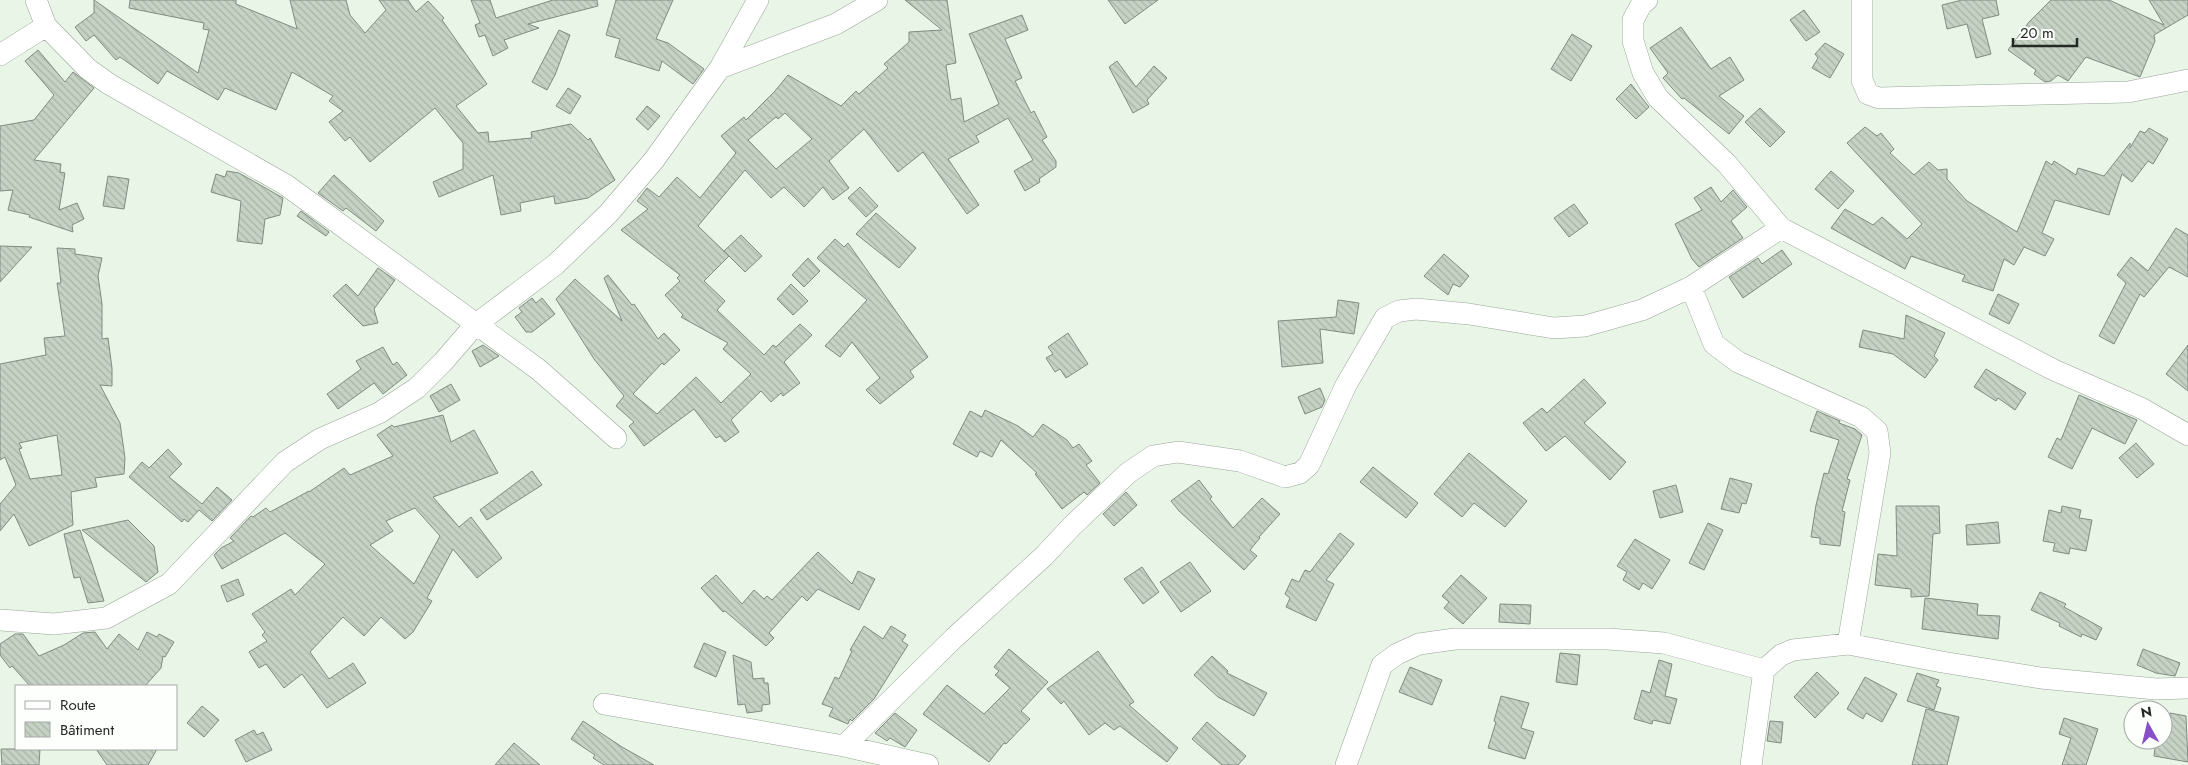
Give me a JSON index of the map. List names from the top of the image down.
{
  "legend": ["Route", "Bâtiment"],
  "scale_bar": "20 m",
  "north": "top"
}
